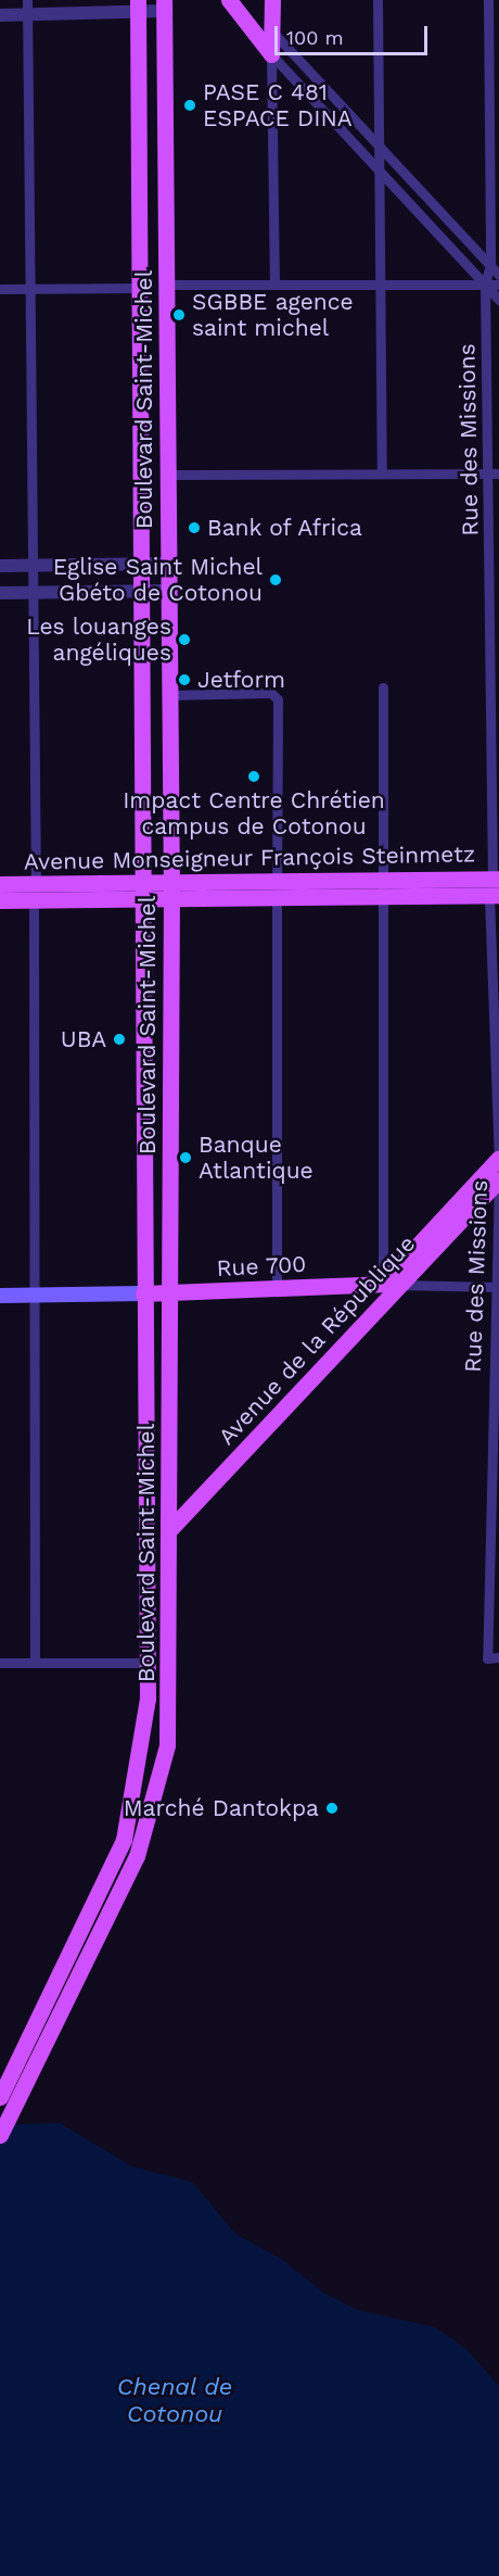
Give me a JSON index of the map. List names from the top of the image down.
{
  "streets": {
    "main road": [
      "Boulevard Saint-Michel",
      "Avenue Monseigneur François Steinmetz",
      "Rue 700",
      "Avenue de la République"
    ],
    "street": ["Rue des Missions"]
  },
  "crossings": [
    ["Boulevard Saint-Michel", "Avenue Monseigneur François Steinmetz"],
    ["Boulevard Saint-Michel", "Rue 700"],
    ["Boulevard Saint-Michel", "Avenue de la République"],
    ["Rue des Missions", "Avenue Monseigneur François Steinmetz"],
    ["Rue des Missions", "Avenue de la République"],
    ["Rue 700", "Avenue de la République"]
  ],
  "water": ["Chenal de Cotonou"],
  "places": [
    "PASE C 481 ESPACE DINA",
    "SGBBE agence saint michel",
    "Bank of Africa",
    "Eglise Saint Michel Gbéto de Cotonou",
    "Les louanges angéliques",
    "Jetform",
    "Impact Centre Chrétien campus de Cotonou",
    "UBA",
    "Banque Atlantique",
    "Marché Dantokpa"
  ],
  "scale_bar": "100 m"
}
